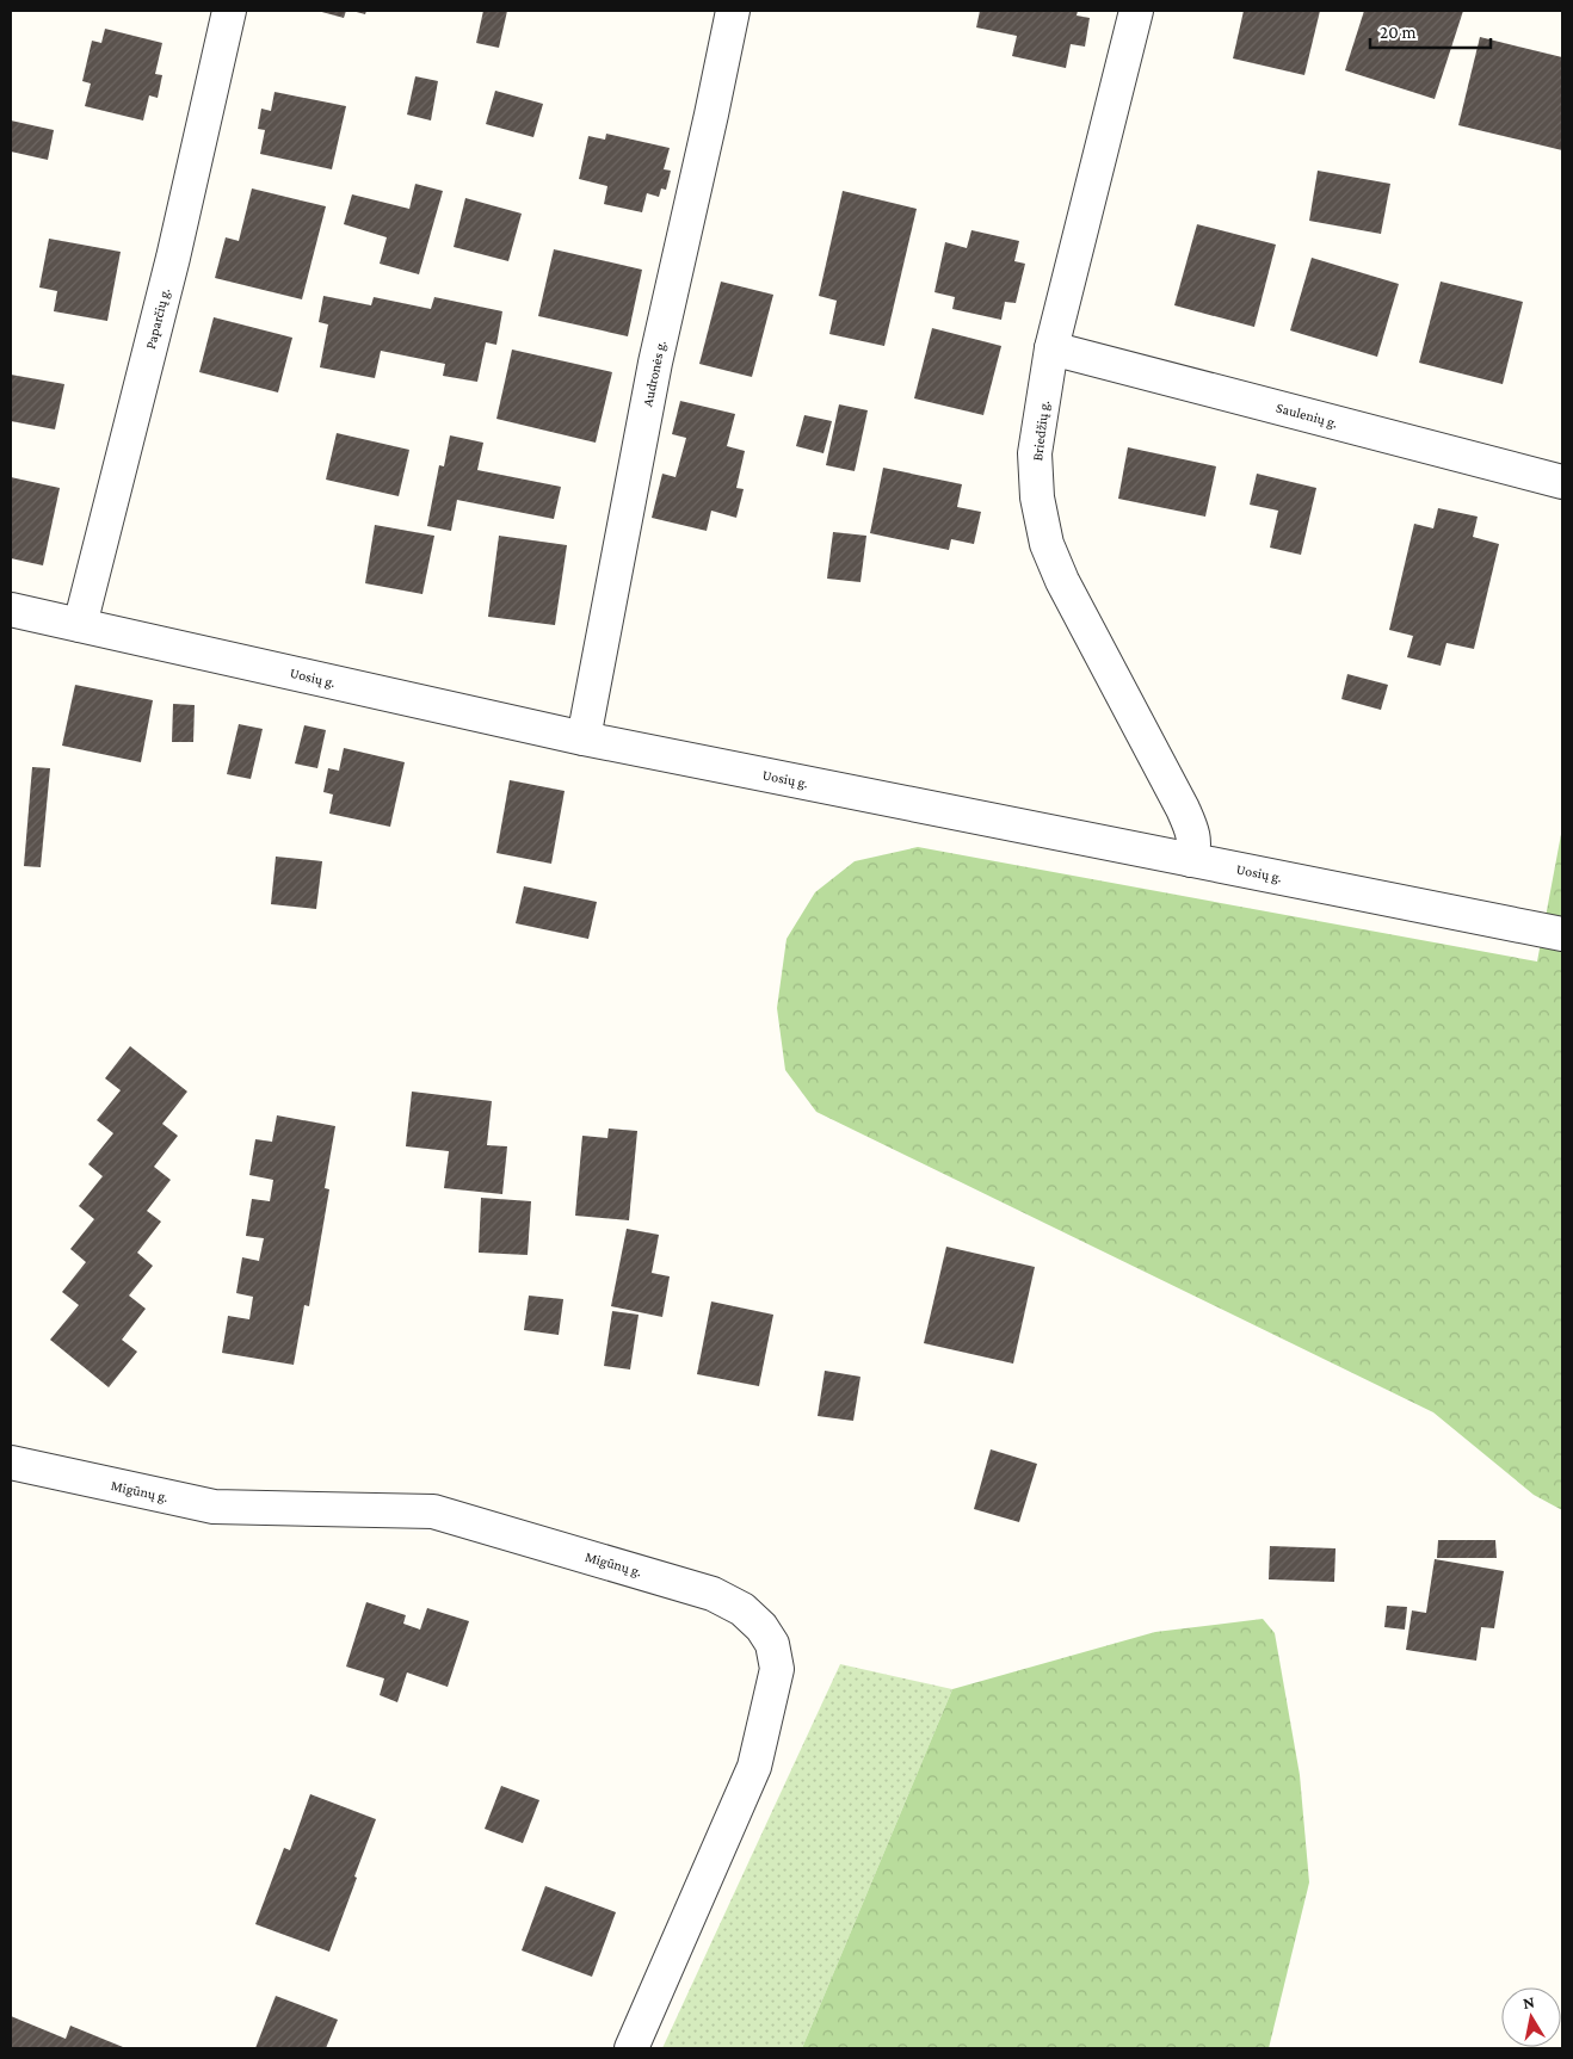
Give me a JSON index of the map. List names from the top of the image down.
{
  "streets": {
    "street": [
      "Paparčių g.",
      "Audronės g.",
      "Saulenių g.",
      "Briedžių g.",
      "Uosių g.",
      "Migūnų g."
    ]
  },
  "crossings": [
    ["Paparčių g.", "Uosių g."],
    ["Audronės g.", "Uosių g."],
    ["Saulenių g.", "Briedžių g."],
    ["Briedžių g.", "Uosių g."]
  ],
  "scale_bar": "20 m",
  "north": "top"
}
